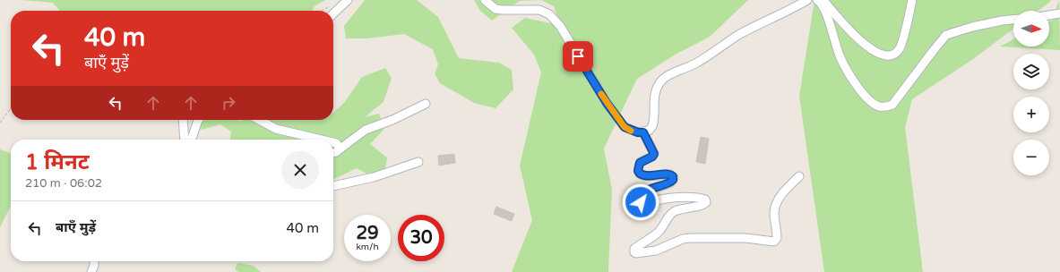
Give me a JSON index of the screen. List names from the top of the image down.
{
  "north": "right",
  "page": {
    "map_buttons": ["+", "−"],
    "turn": ["40 m", "बाएँ मुड़ें"],
    "heading": ["1 मिनट", "210 m · 06:02"],
    "list": [
      {
        "name": "बाएँ मुड़ें",
        "value": "40 m"
      }
    ],
    "speed": "29 km/h",
    "limit": "30"
  }
}
